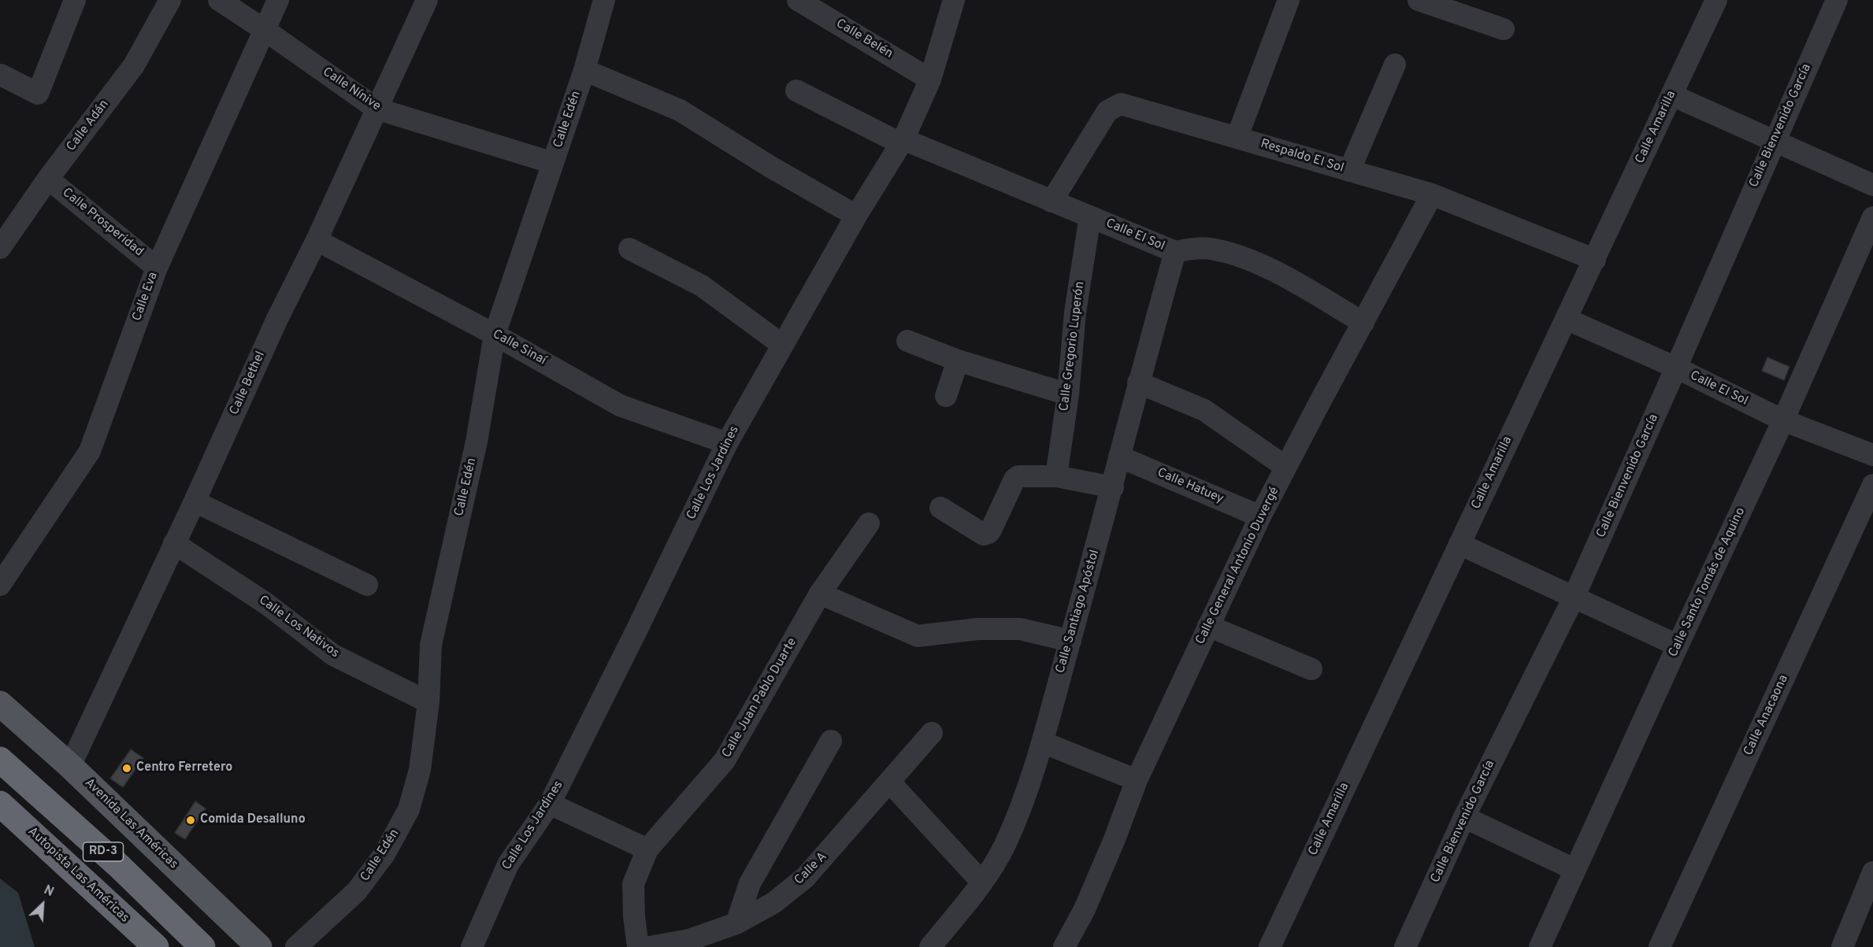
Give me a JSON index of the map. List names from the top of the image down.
{
  "streets": {
    "highway": ["RD-3", "Autopista Las Américas"],
    "main road": ["Avenida Las Américas"],
    "street": [
      "Calle Belén",
      "Calle Nínive",
      "Calle Edén",
      "Calle Adán",
      "Calle Bienvenido García",
      "Calle Amarilla",
      "Respaldo El Sol",
      "Calle Prosperidad",
      "Calle El Sol",
      "Calle Eva",
      "Calle Gregorio Luperón",
      "Calle Sinaí",
      "Calle Bethel",
      "Calle Los Jardines",
      "Calle Hatuey",
      "Calle General Antonio Duvergé",
      "Calle Santo Tomás de Aquino",
      "Calle Santiago Apóstol",
      "Calle Los Nativos",
      "Calle Juan Pablo Duarte",
      "Calle Anacaona",
      "Calle A"
    ]
  },
  "crossings": [
    ["Calle Belén", "Calle Los Jardines"],
    ["Calle Nínive", "Calle Edén"],
    ["Calle Nínive", "Calle Eva"],
    ["Calle Nínive", "Calle Bethel"],
    ["Calle Edén", "Calle Sinaí"],
    ["Calle Edén", "Calle Los Nativos"],
    ["Calle Adán", "Calle Prosperidad"],
    ["Calle Bienvenido García", "Calle El Sol"],
    ["Calle Amarilla", "Respaldo El Sol"],
    ["Calle Amarilla", "Calle El Sol"],
    ["Respaldo El Sol", "Calle El Sol"],
    ["Respaldo El Sol", "Calle General Antonio Duvergé"],
    ["Calle Prosperidad", "Calle Eva"],
    ["Calle El Sol", "Calle Gregorio Luperón"],
    ["Calle El Sol", "Calle Los Jardines"],
    ["Calle El Sol", "Calle General Antonio Duvergé"],
    ["Calle El Sol", "Calle Santo Tomás de Aquino"],
    ["Calle El Sol", "Calle Santiago Apóstol"],
    ["Calle Sinaí", "Calle Bethel"],
    ["Calle Sinaí", "Calle Los Jardines"],
    ["Calle Bethel", "Calle Los Nativos"],
    ["Calle Bethel", "Avenida Las Américas"],
    ["Calle Hatuey", "Calle General Antonio Duvergé"],
    ["Calle Hatuey", "Calle Santiago Apóstol"]
  ],
  "places": ["Centro Ferretero", "Comida Desalluno"],
  "north": "top right"
}
